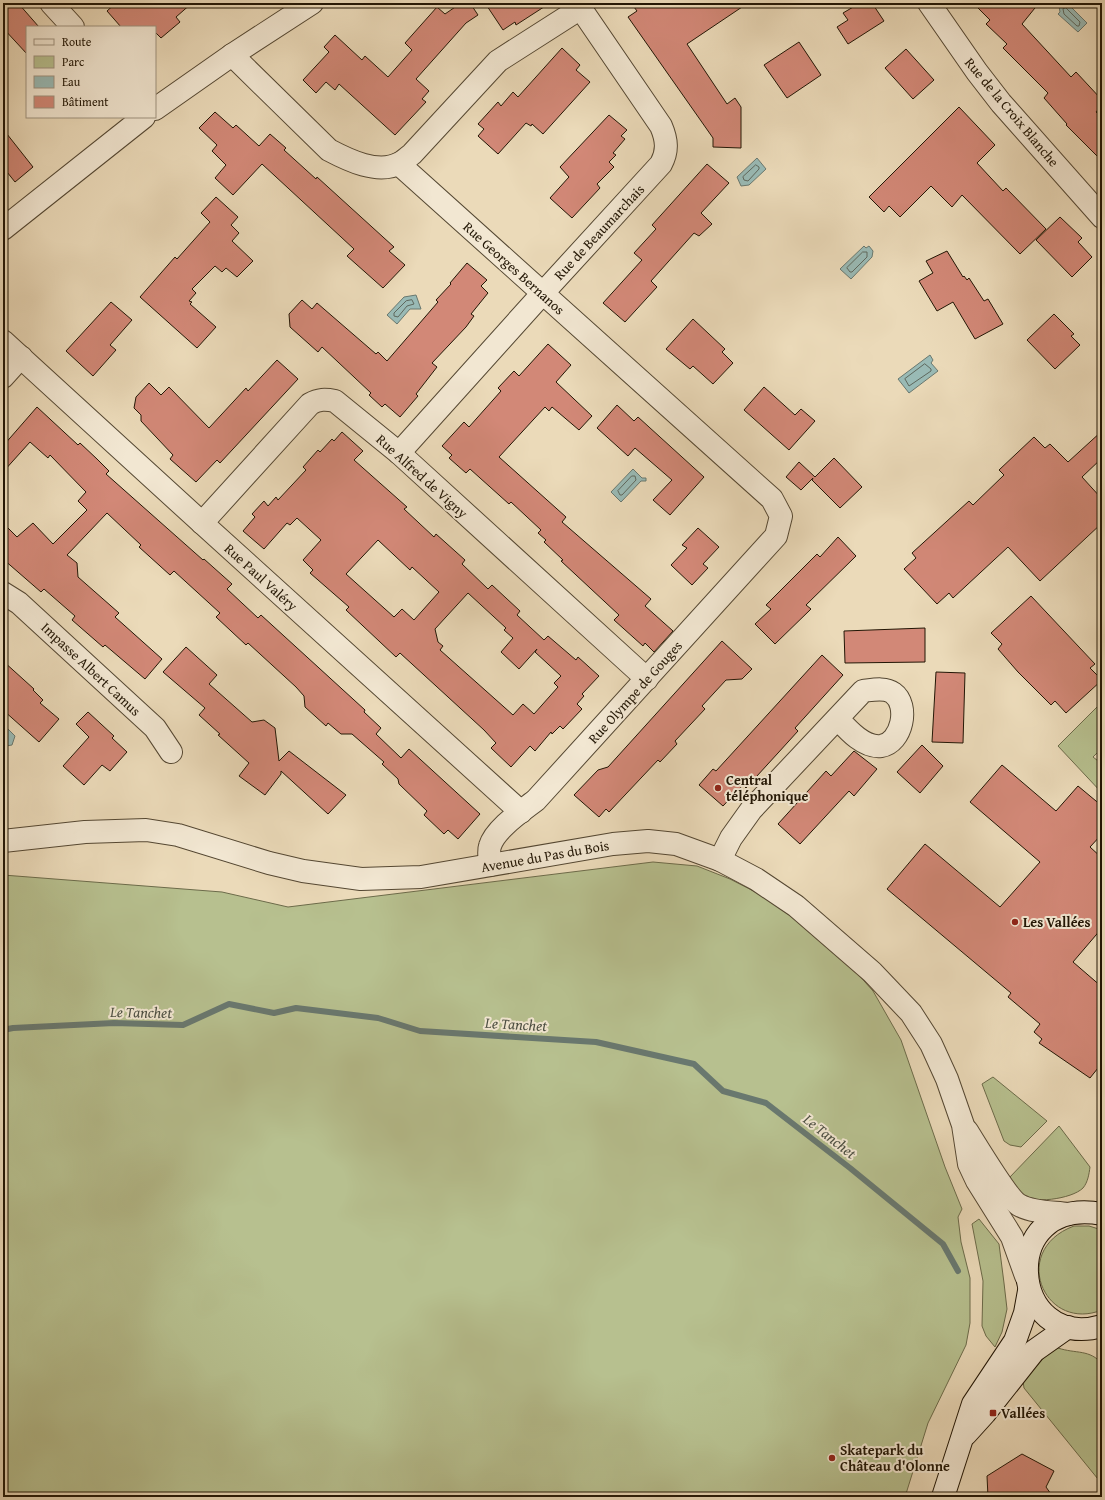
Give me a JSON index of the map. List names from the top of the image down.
{
  "streets": {
    "street": [
      "Rue de la Croix Blanche",
      "Rue de Beaumarchais",
      "Rue Georges Bernanos",
      "Rue Alfred de Vigny",
      "Rue Paul Valéry",
      "Impasse Albert Camus",
      "Rue Olympe de Gouges",
      "Avenue du Pas du Bois"
    ]
  },
  "crossings": [
    ["Rue de Beaumarchais", "Rue Georges Bernanos"],
    ["Rue de Beaumarchais", "Rue Alfred de Vigny"],
    ["Rue Georges Bernanos", "Rue Olympe de Gouges"],
    ["Rue Alfred de Vigny", "Rue Paul Valéry"],
    ["Rue Alfred de Vigny", "Rue Olympe de Gouges"],
    ["Rue Paul Valéry", "Rue Olympe de Gouges"],
    ["Rue Olympe de Gouges", "Avenue du Pas du Bois"]
  ],
  "water": ["Le Tanchet"],
  "places": {
    "other": ["Central téléphonique", "Les Vallées", "Skatepark du Château d'Olonne"],
    "transit": ["Vallées"]
  },
  "legend": [
    "Route",
    "Parc",
    "Eau",
    "Bâtiment"
  ]
}
